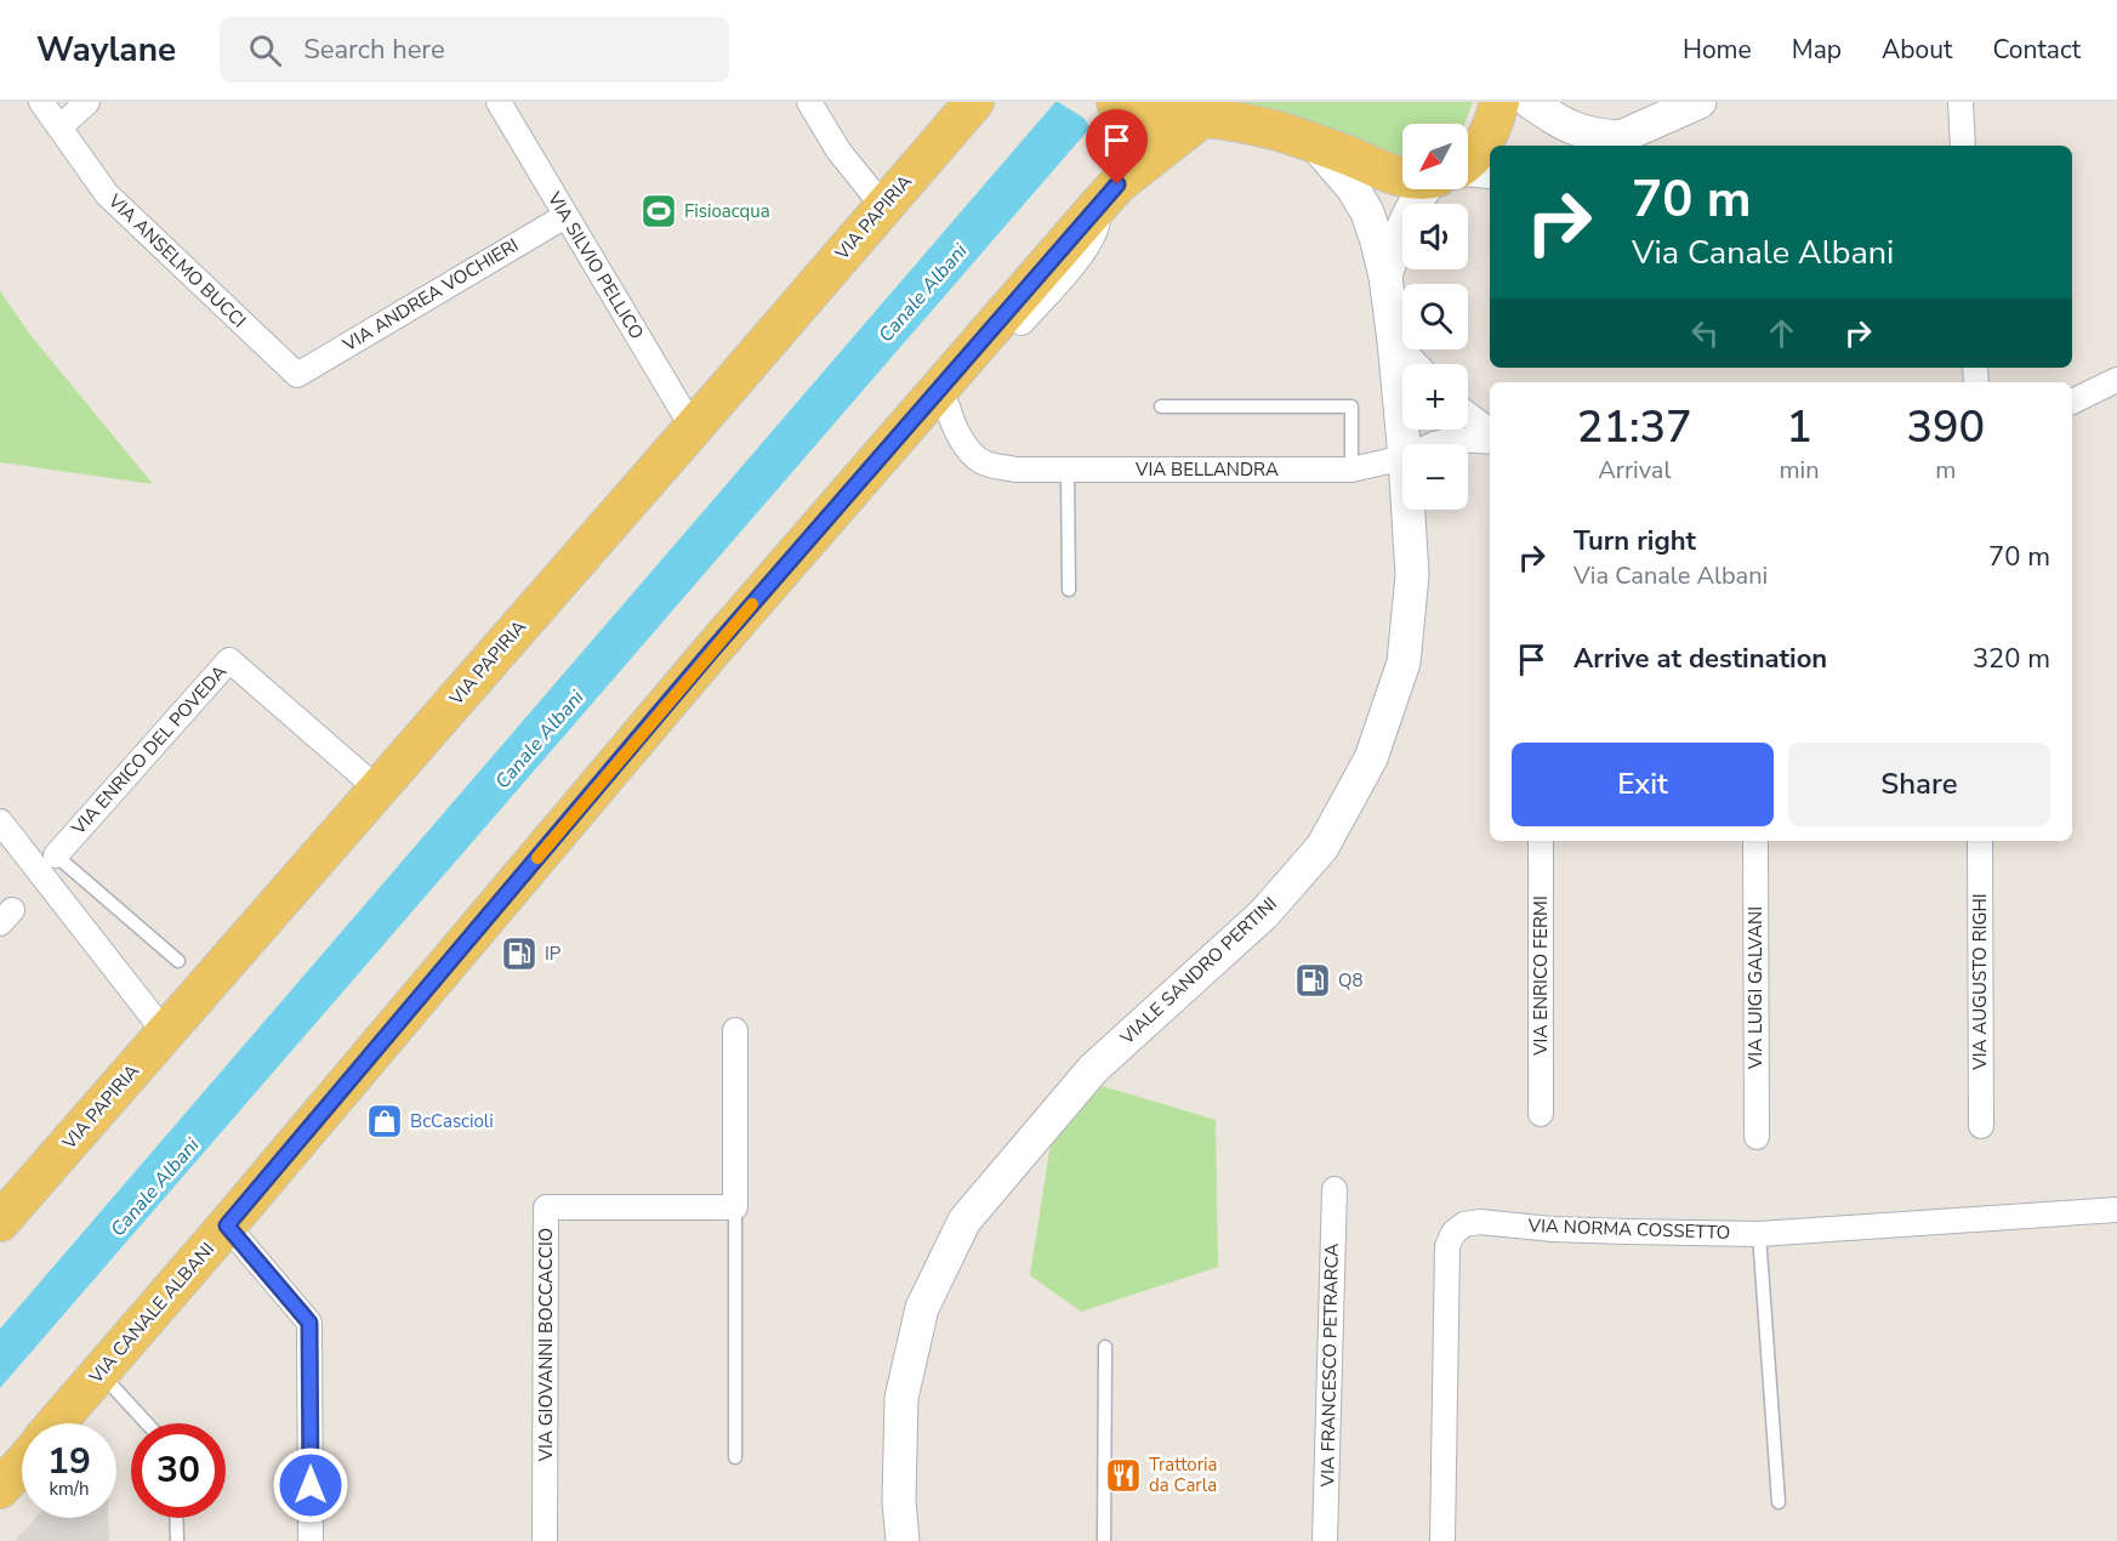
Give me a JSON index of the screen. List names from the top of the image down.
{
  "streets": {
    "main road": ["VIA PAPIRIA", "VIALE SANDRO PERTINI", "VIA CANALE ALBANI"],
    "street": [
      "VIA ANSELMO BUCCI",
      "VIA SILVIO PELLICO",
      "VIA ANDREA VOCHIERI",
      "VIA BELLANDRA",
      "VIA ENRICO DEL POVEDA",
      "VIA ENRICO FERMI",
      "VIA AUGUSTO RIGHI",
      "VIA LUIGI GALVANI",
      "VIA NORMA COSSETTO",
      "VIA GIOVANNI BOCCACCIO",
      "VIA FRANCESCO PETRARCA"
    ]
  },
  "crossings": [
    ["VIA PAPIRIA", "VIA SILVIO PELLICO"],
    ["VIA PAPIRIA", "VIA ENRICO DEL POVEDA"],
    ["VIA ANSELMO BUCCI", "VIA ANDREA VOCHIERI"],
    ["VIA SILVIO PELLICO", "VIA ANDREA VOCHIERI"],
    ["VIA BELLANDRA", "VIA CANALE ALBANI"]
  ],
  "water": ["Canale Albani"],
  "places": {
    "sports": ["Fisioacqua"],
    "fuel station": ["IP", "Q8"],
    "shop": ["BcCascioli"],
    "restaurant": ["Trattoria da Carla"]
  },
  "north": "bottom left",
  "page": {
    "header": "Waylane",
    "search": "Search here",
    "nav": [
      "Home",
      "Map",
      "About",
      "Contact"
    ],
    "map_buttons": ["+", "−"],
    "turn": ["70 m", "Via Canale Albani"],
    "eta": [
      "21:37",
      "Arrival",
      "1",
      "min",
      "390",
      "m"
    ],
    "list": [
      {
        "name": "Turn right",
        "note": "Via Canale Albani",
        "value": "70 m"
      },
      {
        "name": "Arrive at destination",
        "value": "320 m"
      }
    ],
    "buttons": ["Exit", "Share"],
    "speed": "19 km/h",
    "limit": "30"
  }
}
